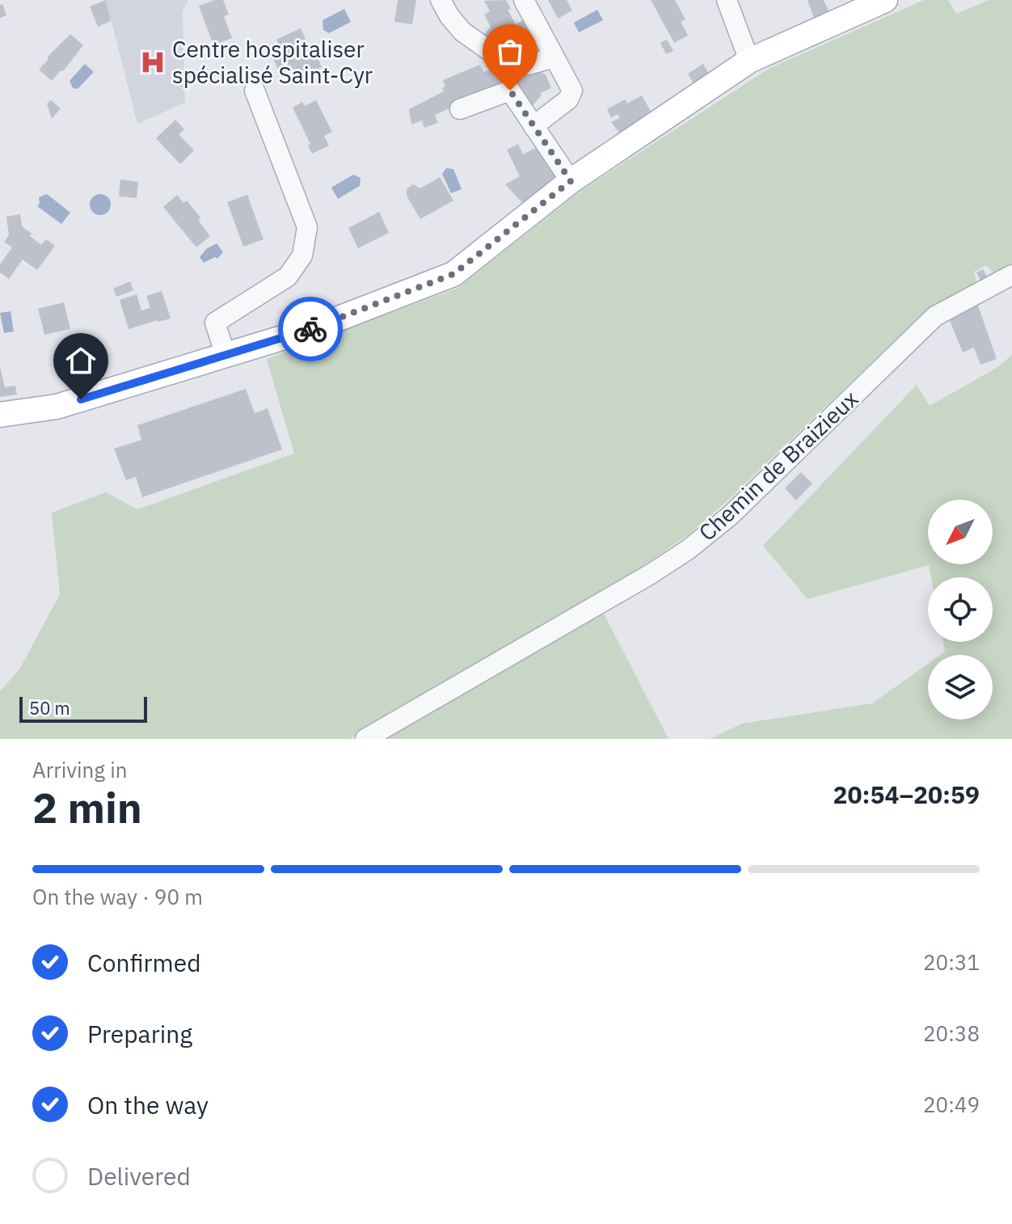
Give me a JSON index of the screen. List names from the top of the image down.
{
  "streets": {
    "street": ["Chemin de Braizieux"]
  },
  "places": {
    "hospital": ["Centre hospitaliser spécialisé Saint-Cyr"]
  },
  "scale_bar": "50 m",
  "north": "bottom left",
  "page": {
    "scale": "50 m",
    "heading": ["2 min", "Arriving in", "20:54–20:59"],
    "bar": "On the way · 90 m",
    "list": [
      ["Confirmed", "20:31"],
      ["Preparing", "20:38"],
      ["On the way", "20:49"],
      "Delivered"
    ]
  }
}
